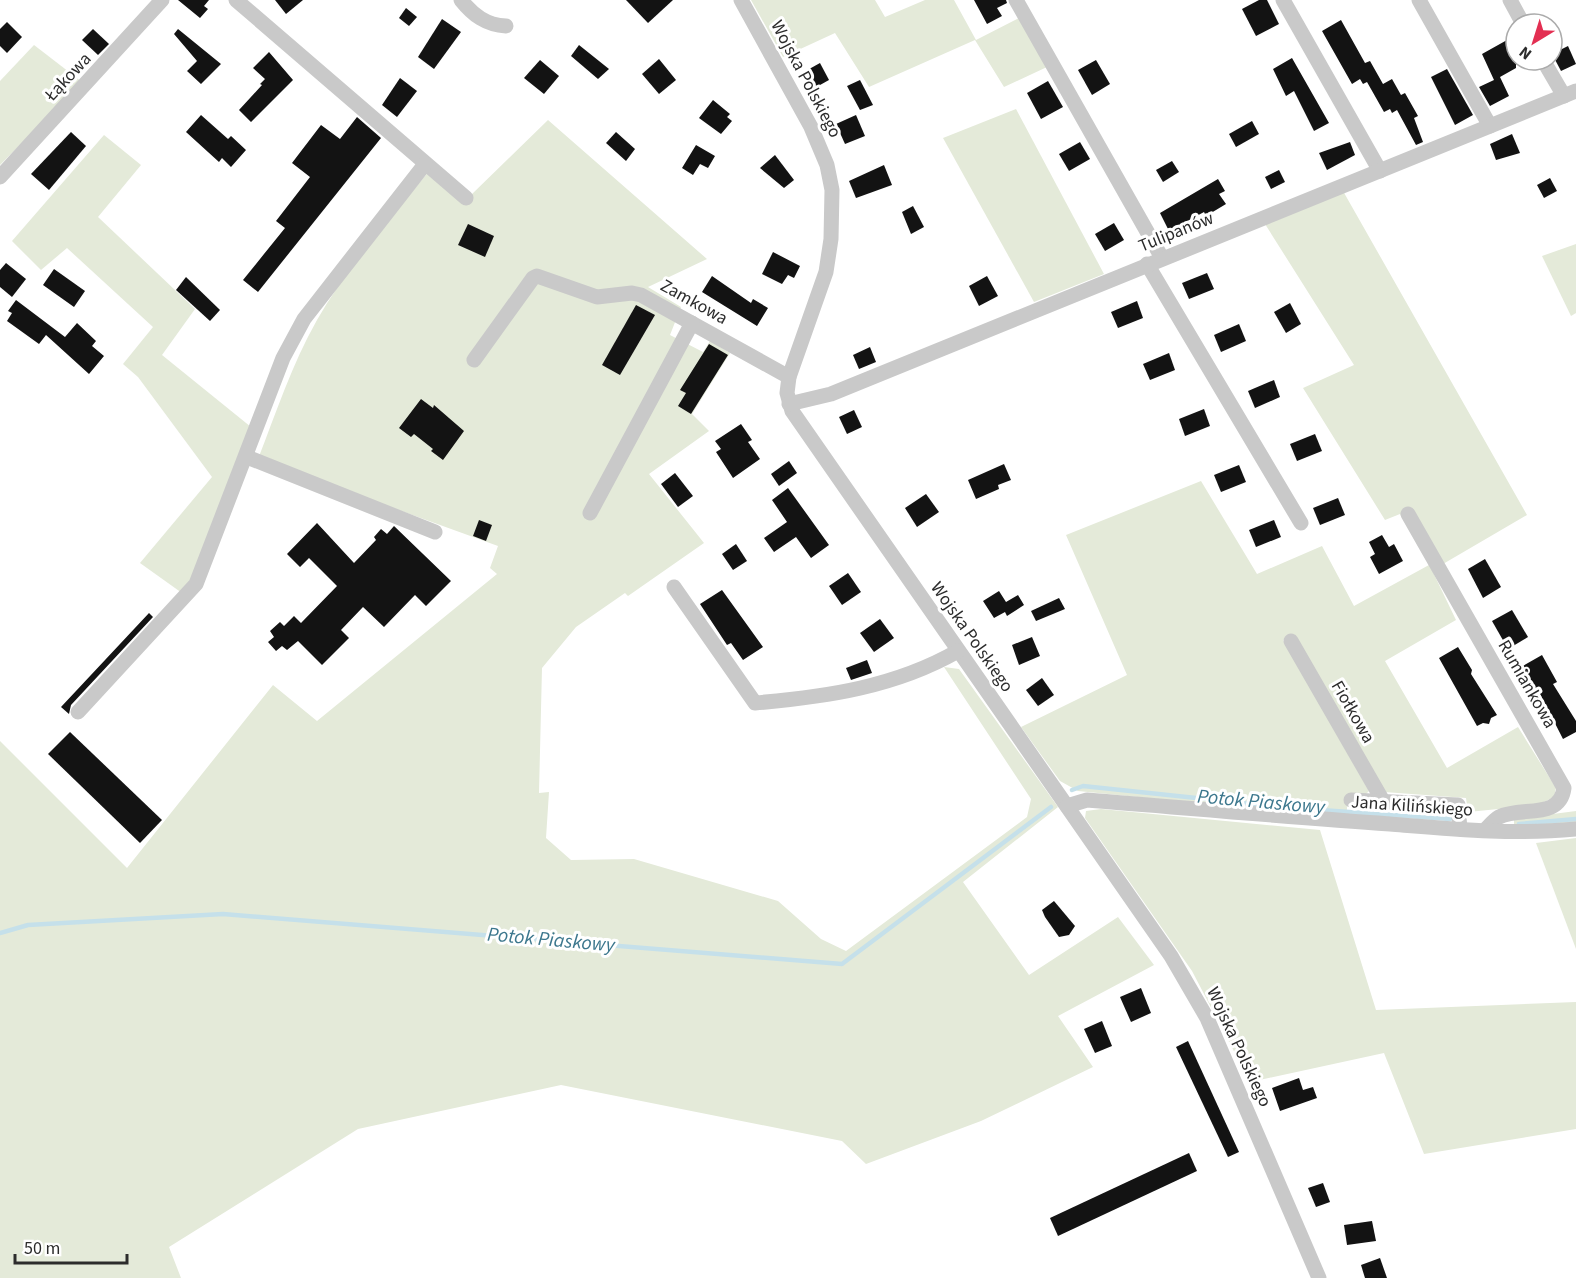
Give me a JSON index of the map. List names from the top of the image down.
{
  "streets": {
    "street": [
      "Łąkowa",
      "Wojska Polskiego",
      "Tulipanów",
      "Zamkowa",
      "Rumiankowa",
      "Fiołkowa",
      "Jana Kilińskiego"
    ]
  },
  "crossings": [
    ["Wojska Polskiego", "Tulipanów"],
    ["Wojska Polskiego", "Zamkowa"],
    ["Wojska Polskiego", "Jana Kilińskiego"],
    ["Rumiankowa", "Jana Kilińskiego"]
  ],
  "water": ["Potok Piaskowy"],
  "scale_bar": "50 m",
  "north": "bottom left"
}
